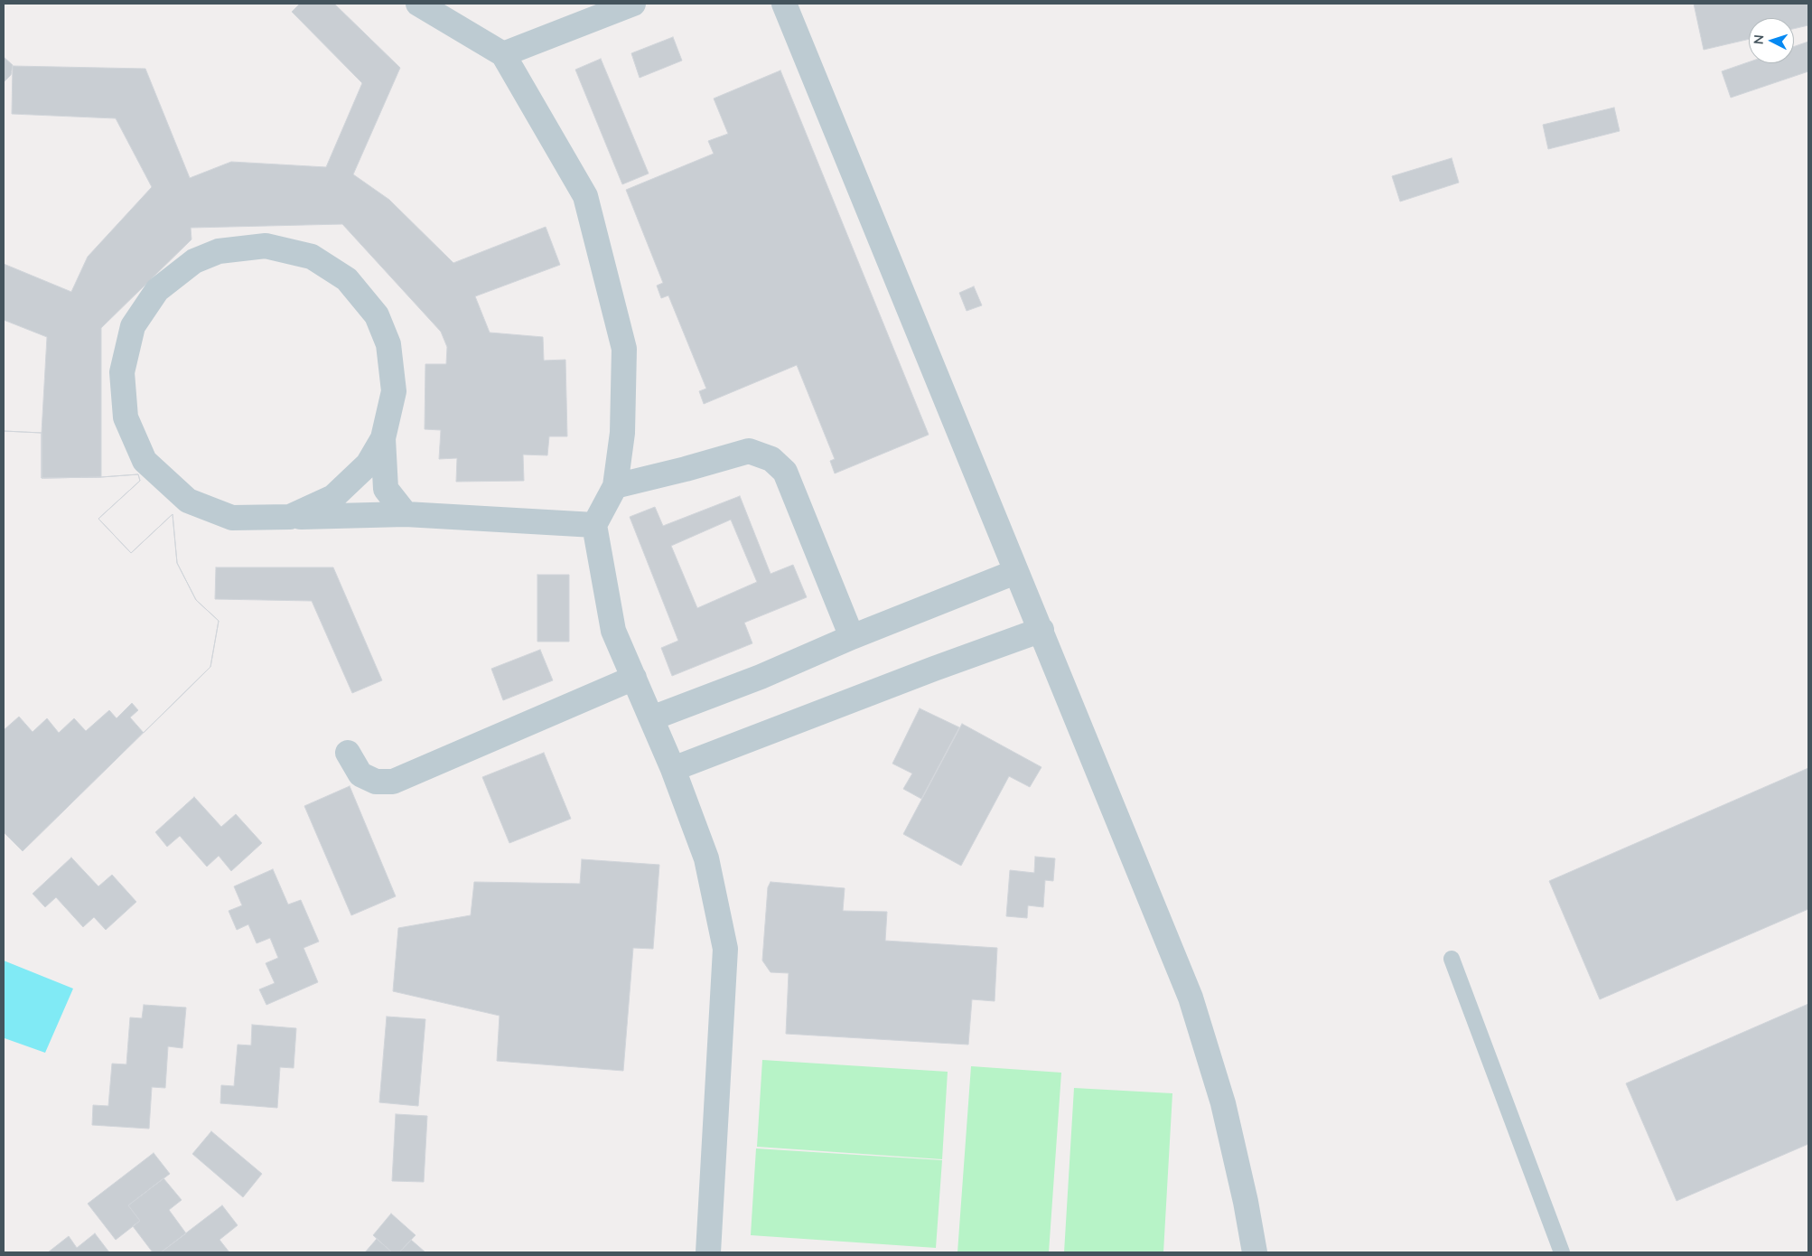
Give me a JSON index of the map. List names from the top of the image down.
{
  "north": "left"
}
